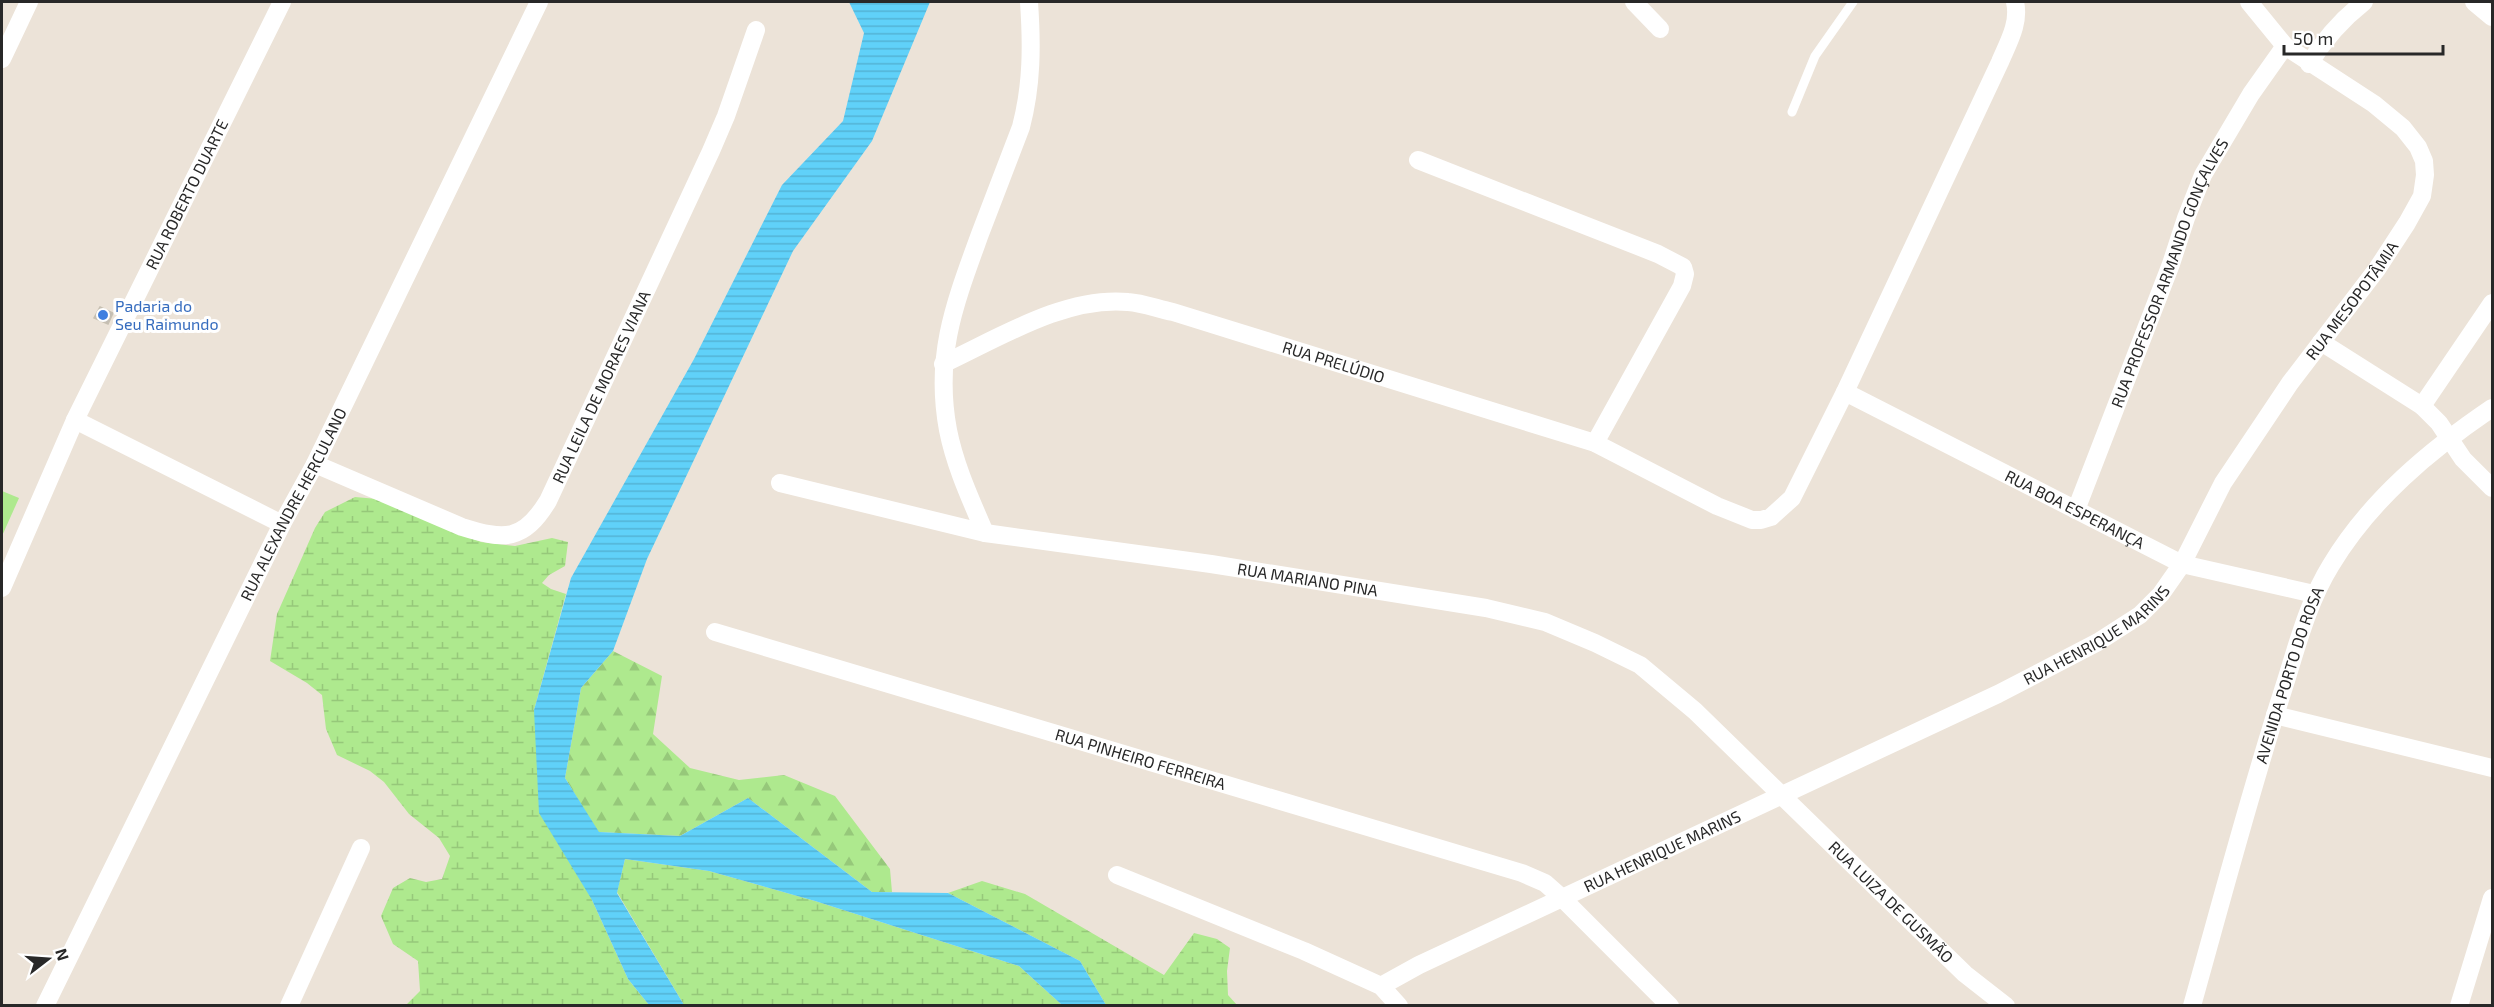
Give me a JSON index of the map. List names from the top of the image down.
{
  "streets": {
    "street": [
      "RUA ROBERTO DUARTE",
      "RUA PROFESSOR ARMANDO GONÇALVES",
      "RUA MESOPOTÂMIA",
      "RUA PRELÚDIO",
      "RUA LEILA DE MORAES VIANA",
      "RUA ALEXANDRE HERCULANO",
      "RUA BOA ESPERANÇA",
      "RUA MARIANO PINA",
      "RUA HENRIQUE MARINS",
      "AVENIDA PORTO DO ROSA",
      "RUA PINHEIRO FERREIRA",
      "RUA LUIZA DE GUSMÃO"
    ]
  },
  "crossings": [
    ["RUA PROFESSOR ARMANDO GONÇALVES", "RUA MESOPOTÂMIA"],
    ["RUA PROFESSOR ARMANDO GONÇALVES", "RUA BOA ESPERANÇA"],
    ["RUA MESOPOTÂMIA", "RUA BOA ESPERANÇA"],
    ["RUA MESOPOTÂMIA", "RUA HENRIQUE MARINS"],
    ["RUA PRELÚDIO", "RUA BOA ESPERANÇA"],
    ["RUA LEILA DE MORAES VIANA", "RUA ALEXANDRE HERCULANO"],
    ["RUA BOA ESPERANÇA", "RUA HENRIQUE MARINS"],
    ["RUA BOA ESPERANÇA", "AVENIDA PORTO DO ROSA"],
    ["RUA MARIANO PINA", "RUA HENRIQUE MARINS"],
    ["RUA MARIANO PINA", "RUA LUIZA DE GUSMÃO"],
    ["RUA HENRIQUE MARINS", "RUA PINHEIRO FERREIRA"],
    ["RUA HENRIQUE MARINS", "RUA LUIZA DE GUSMÃO"]
  ],
  "places": ["Padaria do Seu Raimundo"],
  "scale_bar": "50 m",
  "north": "right"
}
